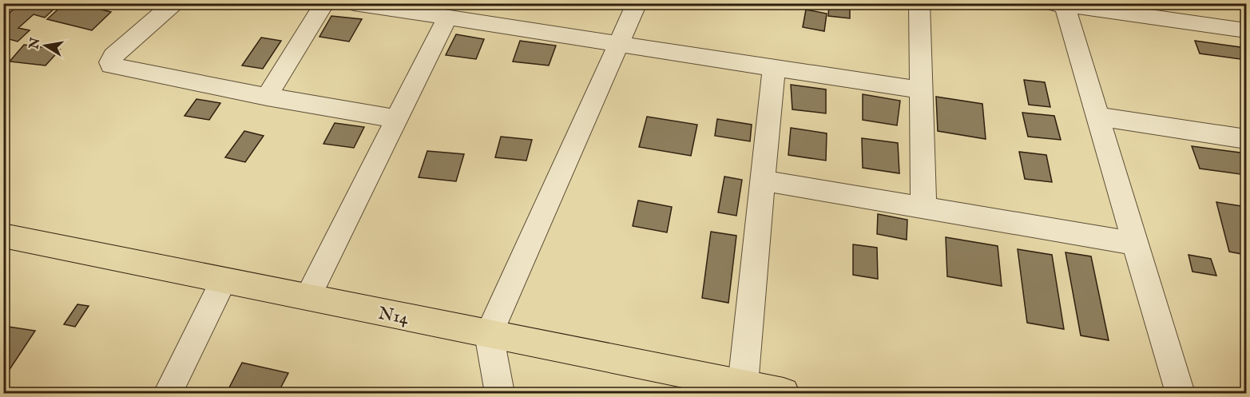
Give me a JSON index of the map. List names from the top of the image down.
{
  "streets": {
    "main road": ["N14"]
  },
  "north": "left"
}
